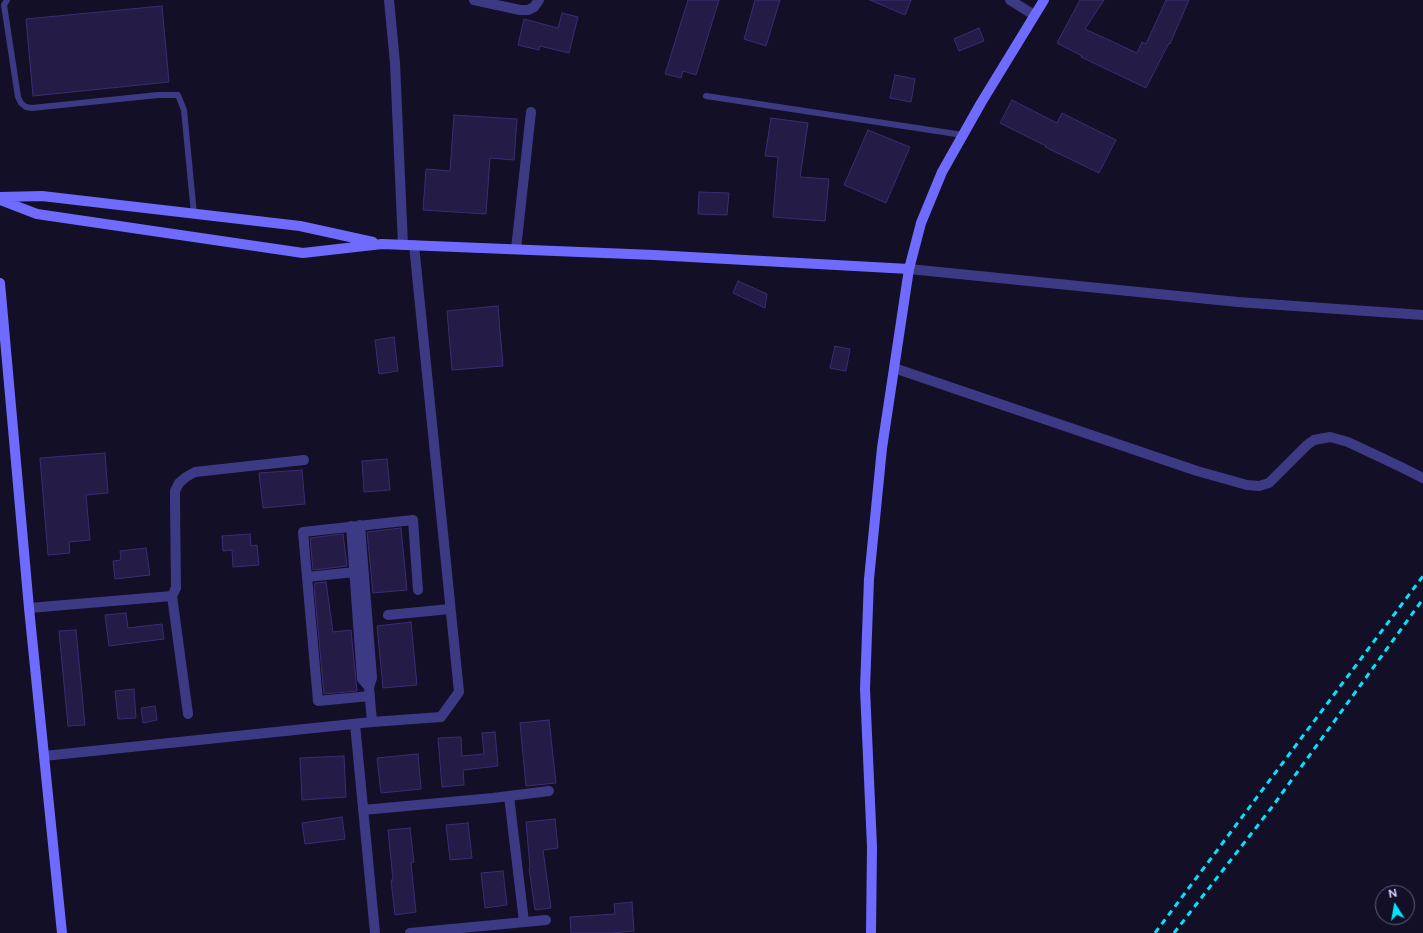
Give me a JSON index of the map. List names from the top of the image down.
{
  "north": "top"
}
